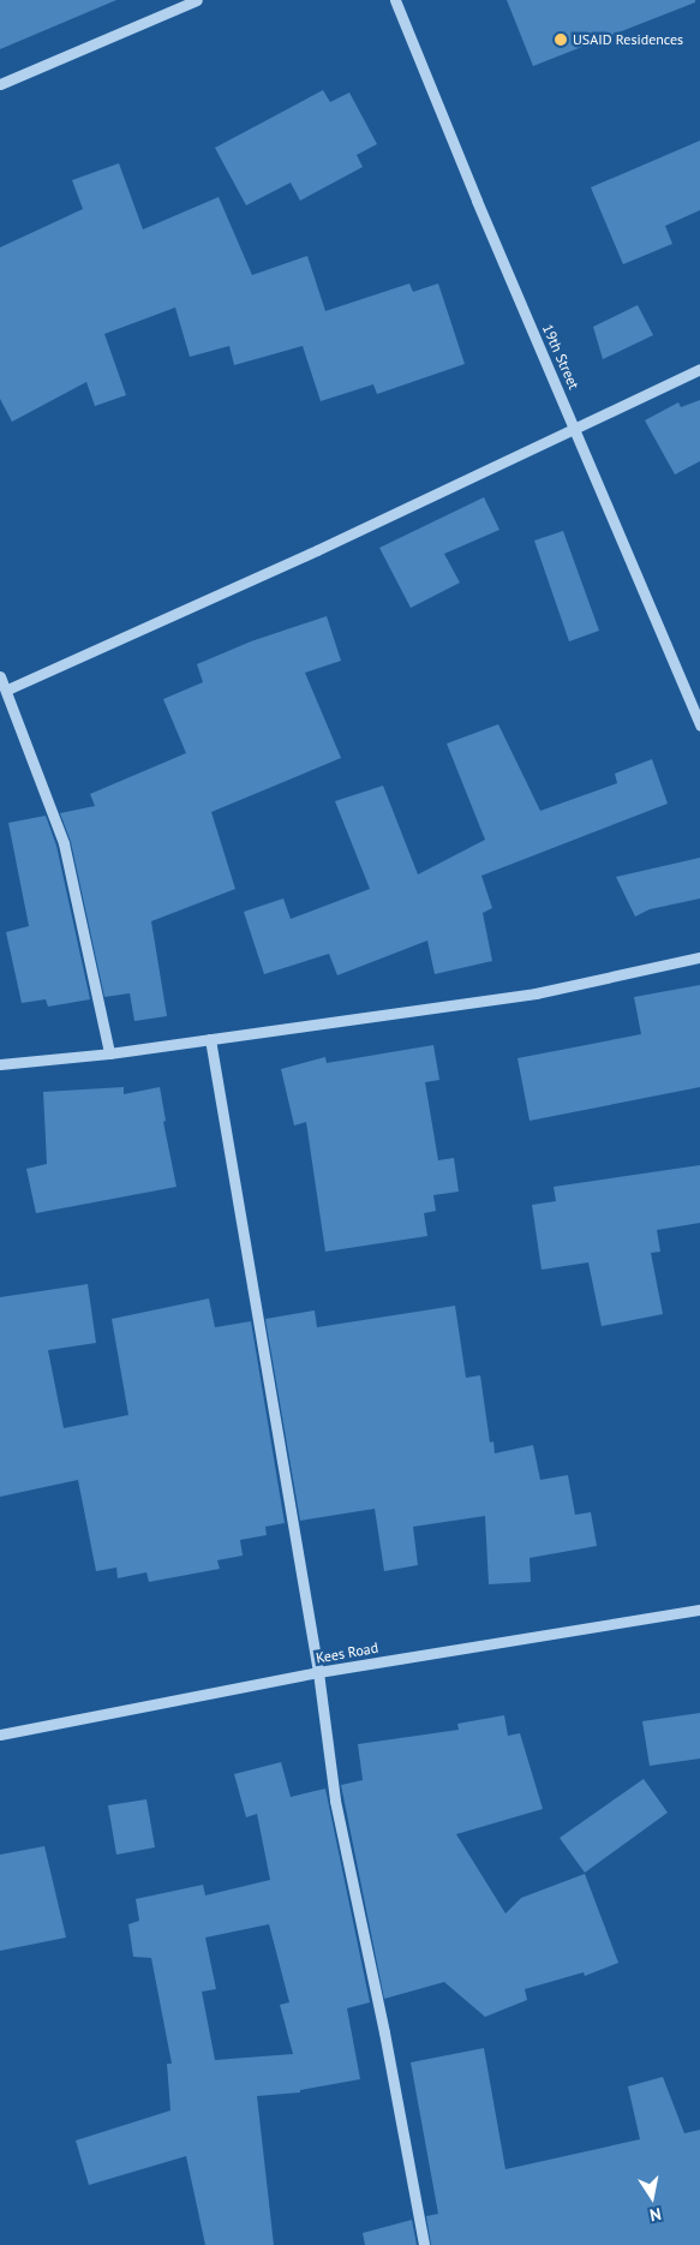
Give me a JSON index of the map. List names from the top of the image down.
{
  "streets": {
    "street": ["19th Street", "Kees Road"]
  },
  "places": ["USAID Residences"],
  "north": "bottom"
}
